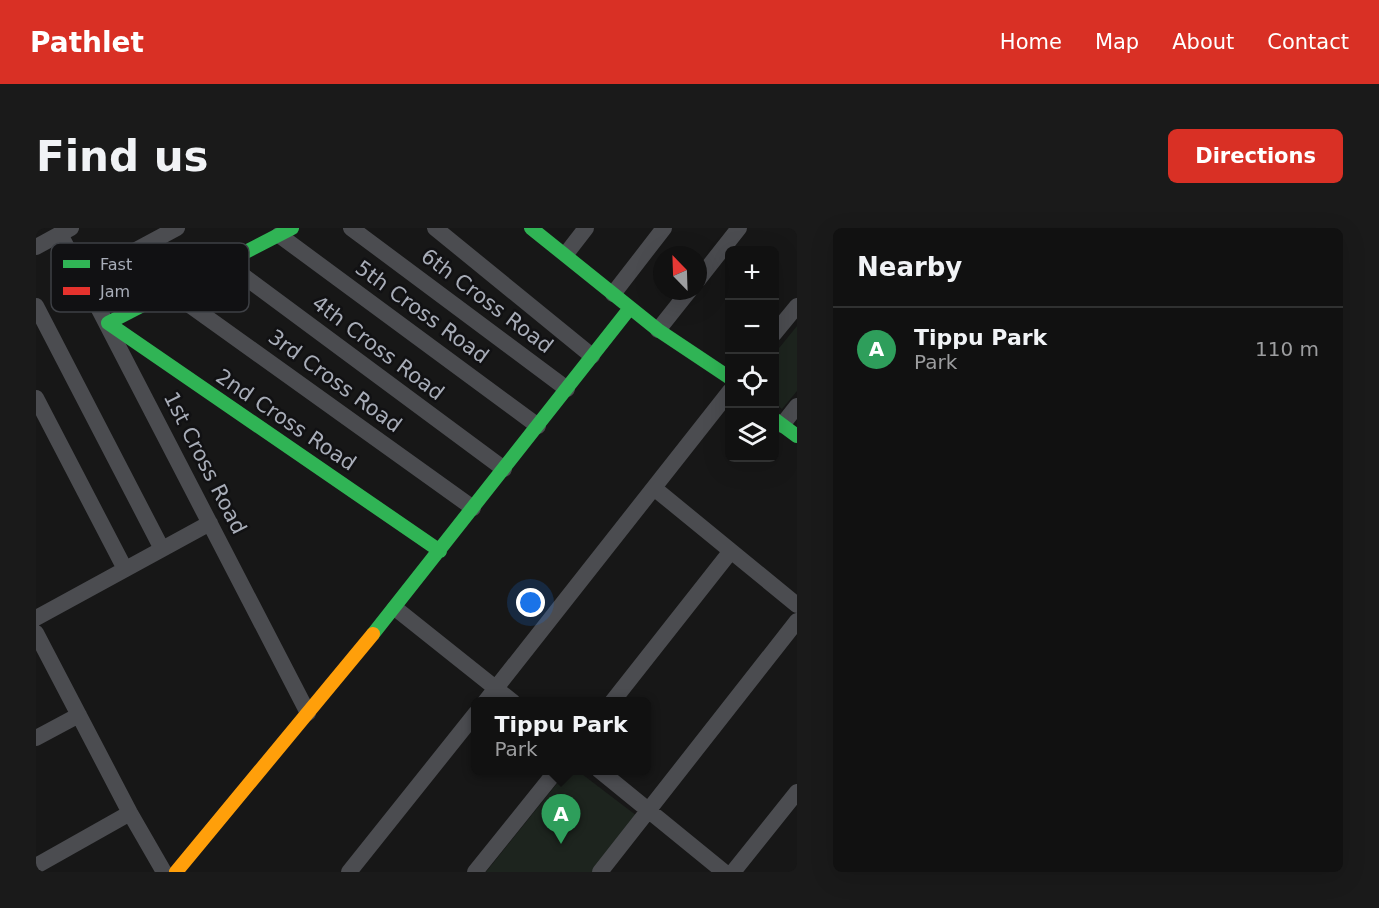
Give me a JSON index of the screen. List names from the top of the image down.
{
  "streets": {
    "street": [
      "6th Cross Road",
      "5th Cross Road",
      "4th Cross Road",
      "3rd Cross Road",
      "2nd Cross Road",
      "1st Cross Road"
    ]
  },
  "crossings": [
    ["2nd Cross Road", "1st Cross Road"]
  ],
  "legend": ["Fast", "Jam"],
  "north": "top left",
  "page": {
    "header": "Pathlet",
    "nav": [
      "Home",
      "Map",
      "About",
      "Contact"
    ],
    "buttons": "Directions",
    "title": "Find us",
    "heading": "Nearby",
    "map_buttons": ["+", "−"],
    "list": [
      {
        "mark": "A",
        "name": "Tippu Park",
        "note": "Park",
        "value": "110 m"
      }
    ],
    "popup": ["Tippu Park", "Park"],
    "pins": "A"
  }
}
